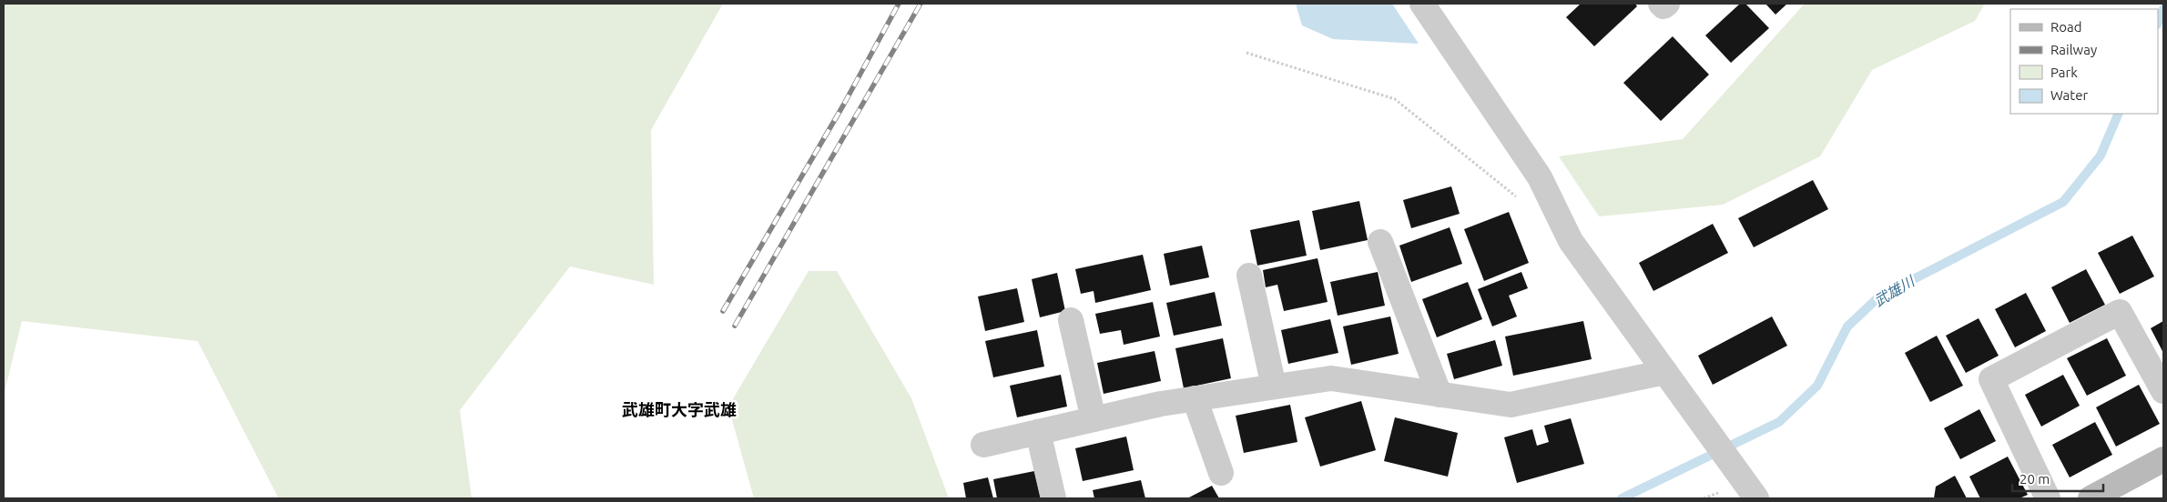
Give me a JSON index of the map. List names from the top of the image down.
{
  "districts": ["武雄町大字武雄"],
  "water": ["武雄川"],
  "legend": [
    "Road",
    "Railway",
    "Park",
    "Water"
  ],
  "scale_bar": "20 m"
}
